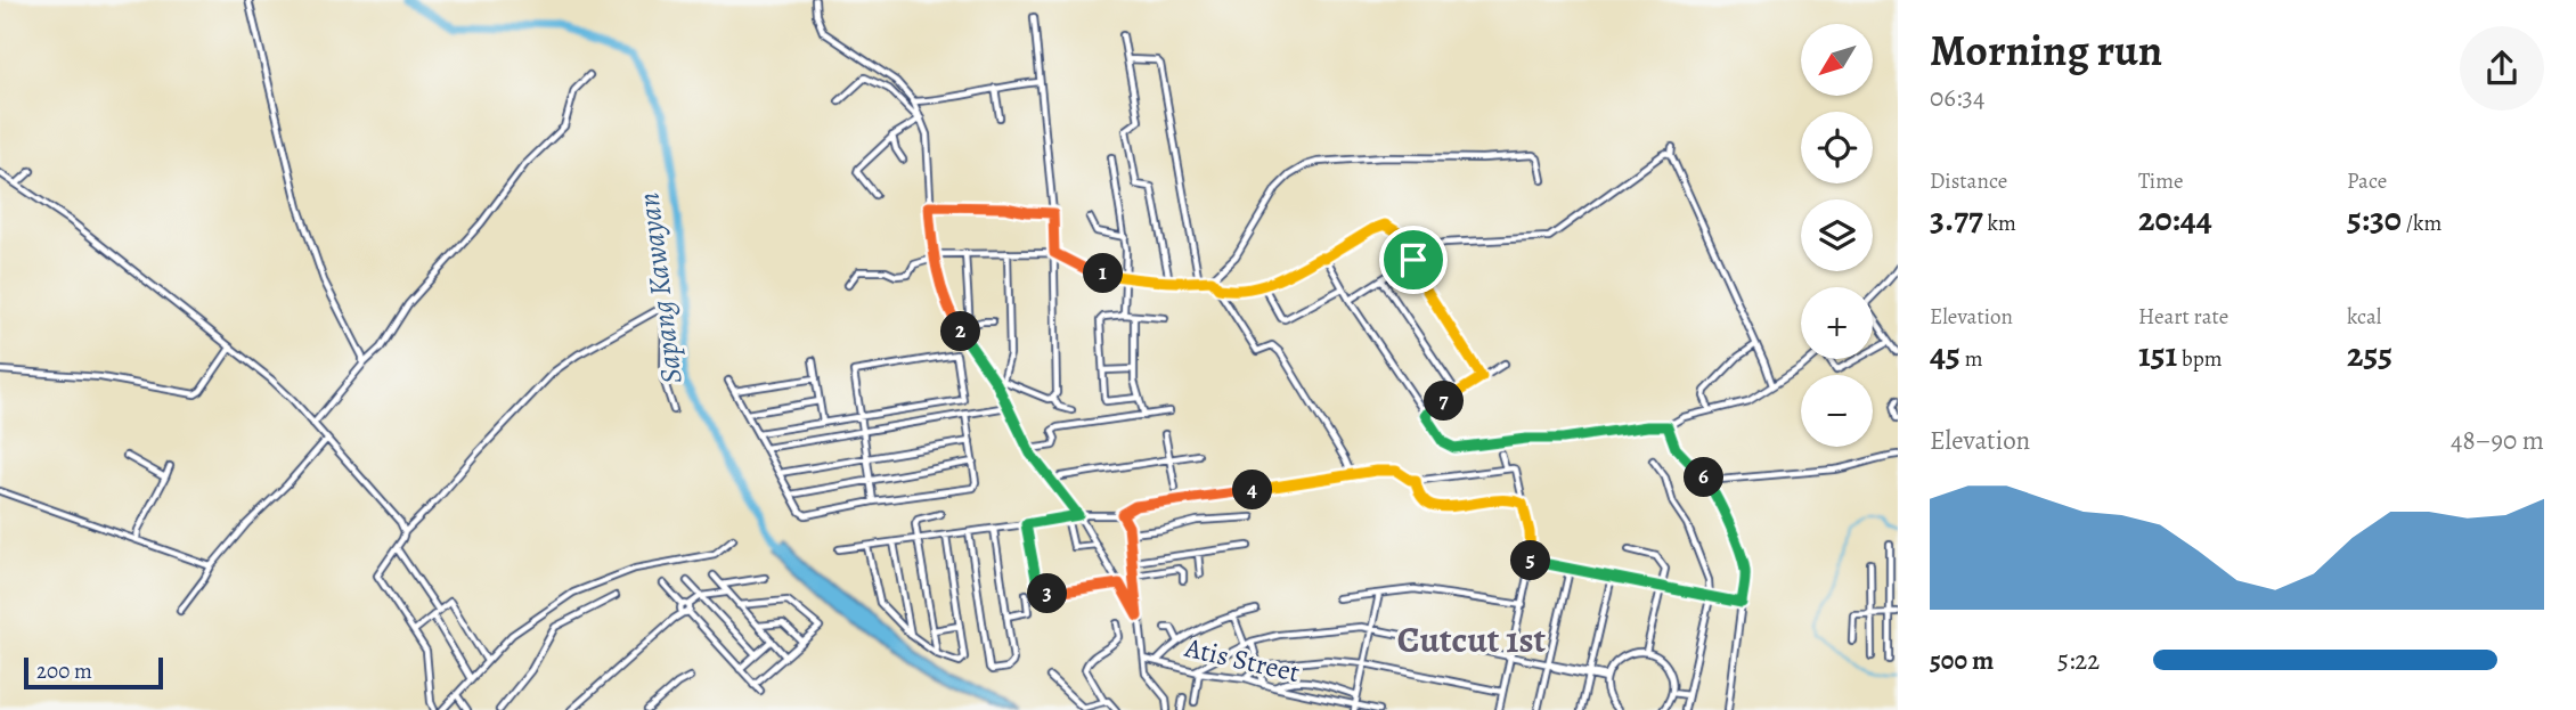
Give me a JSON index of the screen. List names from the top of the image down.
{
  "streets": {
    "street": ["Atis Street"]
  },
  "districts": ["Cutcut 1st"],
  "water": ["Sapang Kawayan"],
  "scale_bar": "200 m",
  "north": "bottom left",
  "page": {
    "heading": ["Morning run", "06:34"],
    "map_buttons": ["+", "−"],
    "stats": [
      ["Distance", "3.77 km"],
      ["Time", "20:44"],
      ["Pace", "5:30 /km"],
      ["Elevation", "45 m"],
      ["Heart rate", "151 bpm"],
      ["kcal", "255"]
    ],
    "pins": [
      "1",
      "2",
      "7",
      "6",
      "4",
      "5",
      "3"
    ],
    "chart": ["Elevation", "48–90 m"],
    "list": [
      {
        "name": "500 m",
        "note": "5:22"
      }
    ],
    "scale": "200 m"
  }
}
